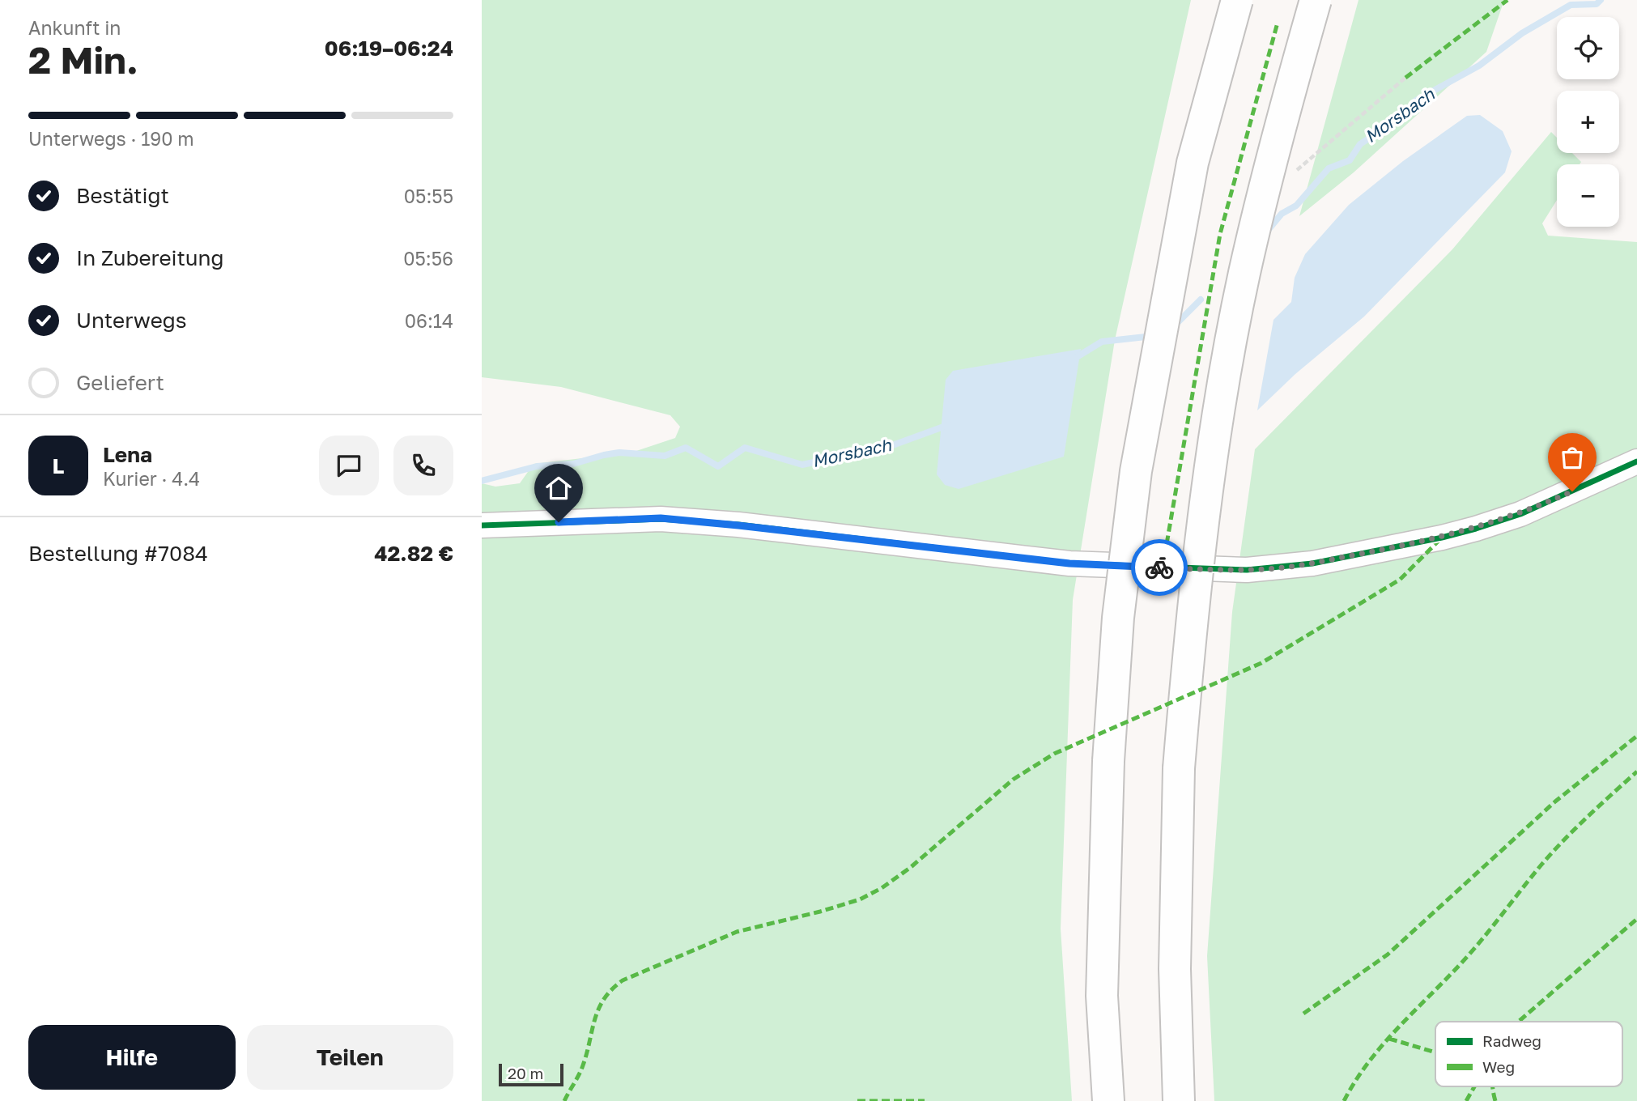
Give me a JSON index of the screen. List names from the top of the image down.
{
  "water": ["Morsbach"],
  "legend": ["Radweg", "Weg"],
  "scale_bar": "20 m",
  "page": {
    "heading": ["2 Min.", "Ankunft in", "06:19–06:24"],
    "panel": [
      "Lena",
      "Kurier · 4.4",
      "Bestellung #7084",
      "42.82 €"
    ],
    "map_buttons": ["+", "−"],
    "bar": "Unterwegs · 190 m",
    "list": [
      ["Bestätigt", "05:55"],
      ["In Zubereitung", "05:56"],
      ["Unterwegs", "06:14"],
      "Geliefert"
    ],
    "round": "L",
    "buttons": ["Hilfe", "Teilen"],
    "scale": "20 m"
  }
}
